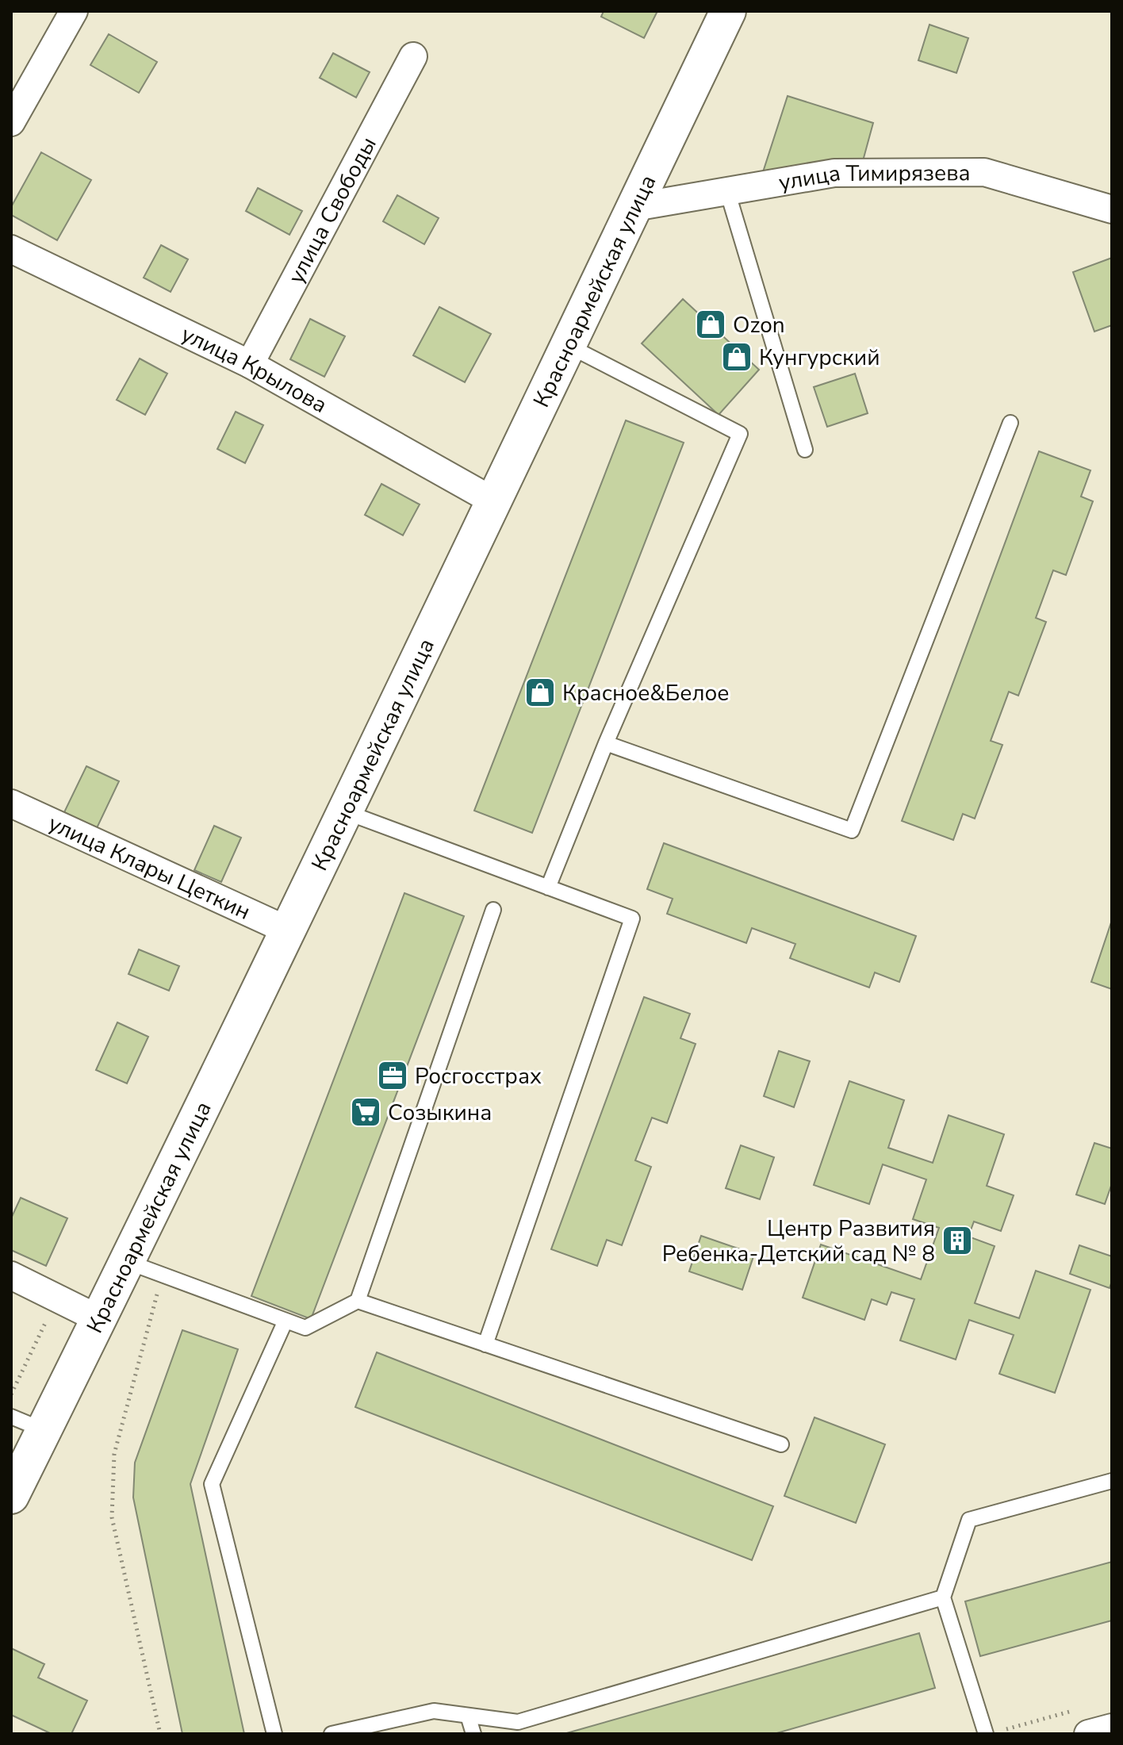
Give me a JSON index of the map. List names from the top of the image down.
{
  "streets": {
    "street": [
      "улица Тимирязева",
      "улица Свободы",
      "Красноармейская улица",
      "улица Крылова",
      "улица Клары Цеткин"
    ]
  },
  "crossings": [
    ["улица Тимирязева", "Красноармейская улица"],
    ["улица Свободы", "улица Крылова"],
    ["Красноармейская улица", "улица Крылова"],
    ["Красноармейская улица", "улица Клары Цеткин"]
  ],
  "places": {
    "shop": ["Ozon", "Кунгурский", "Красное&Белое"],
    "office": ["Росгосстрах"],
    "supermarket": ["Созыкина"],
    "building": ["Центр Развития Ребенка-Детский сад № 8"]
  }
}
